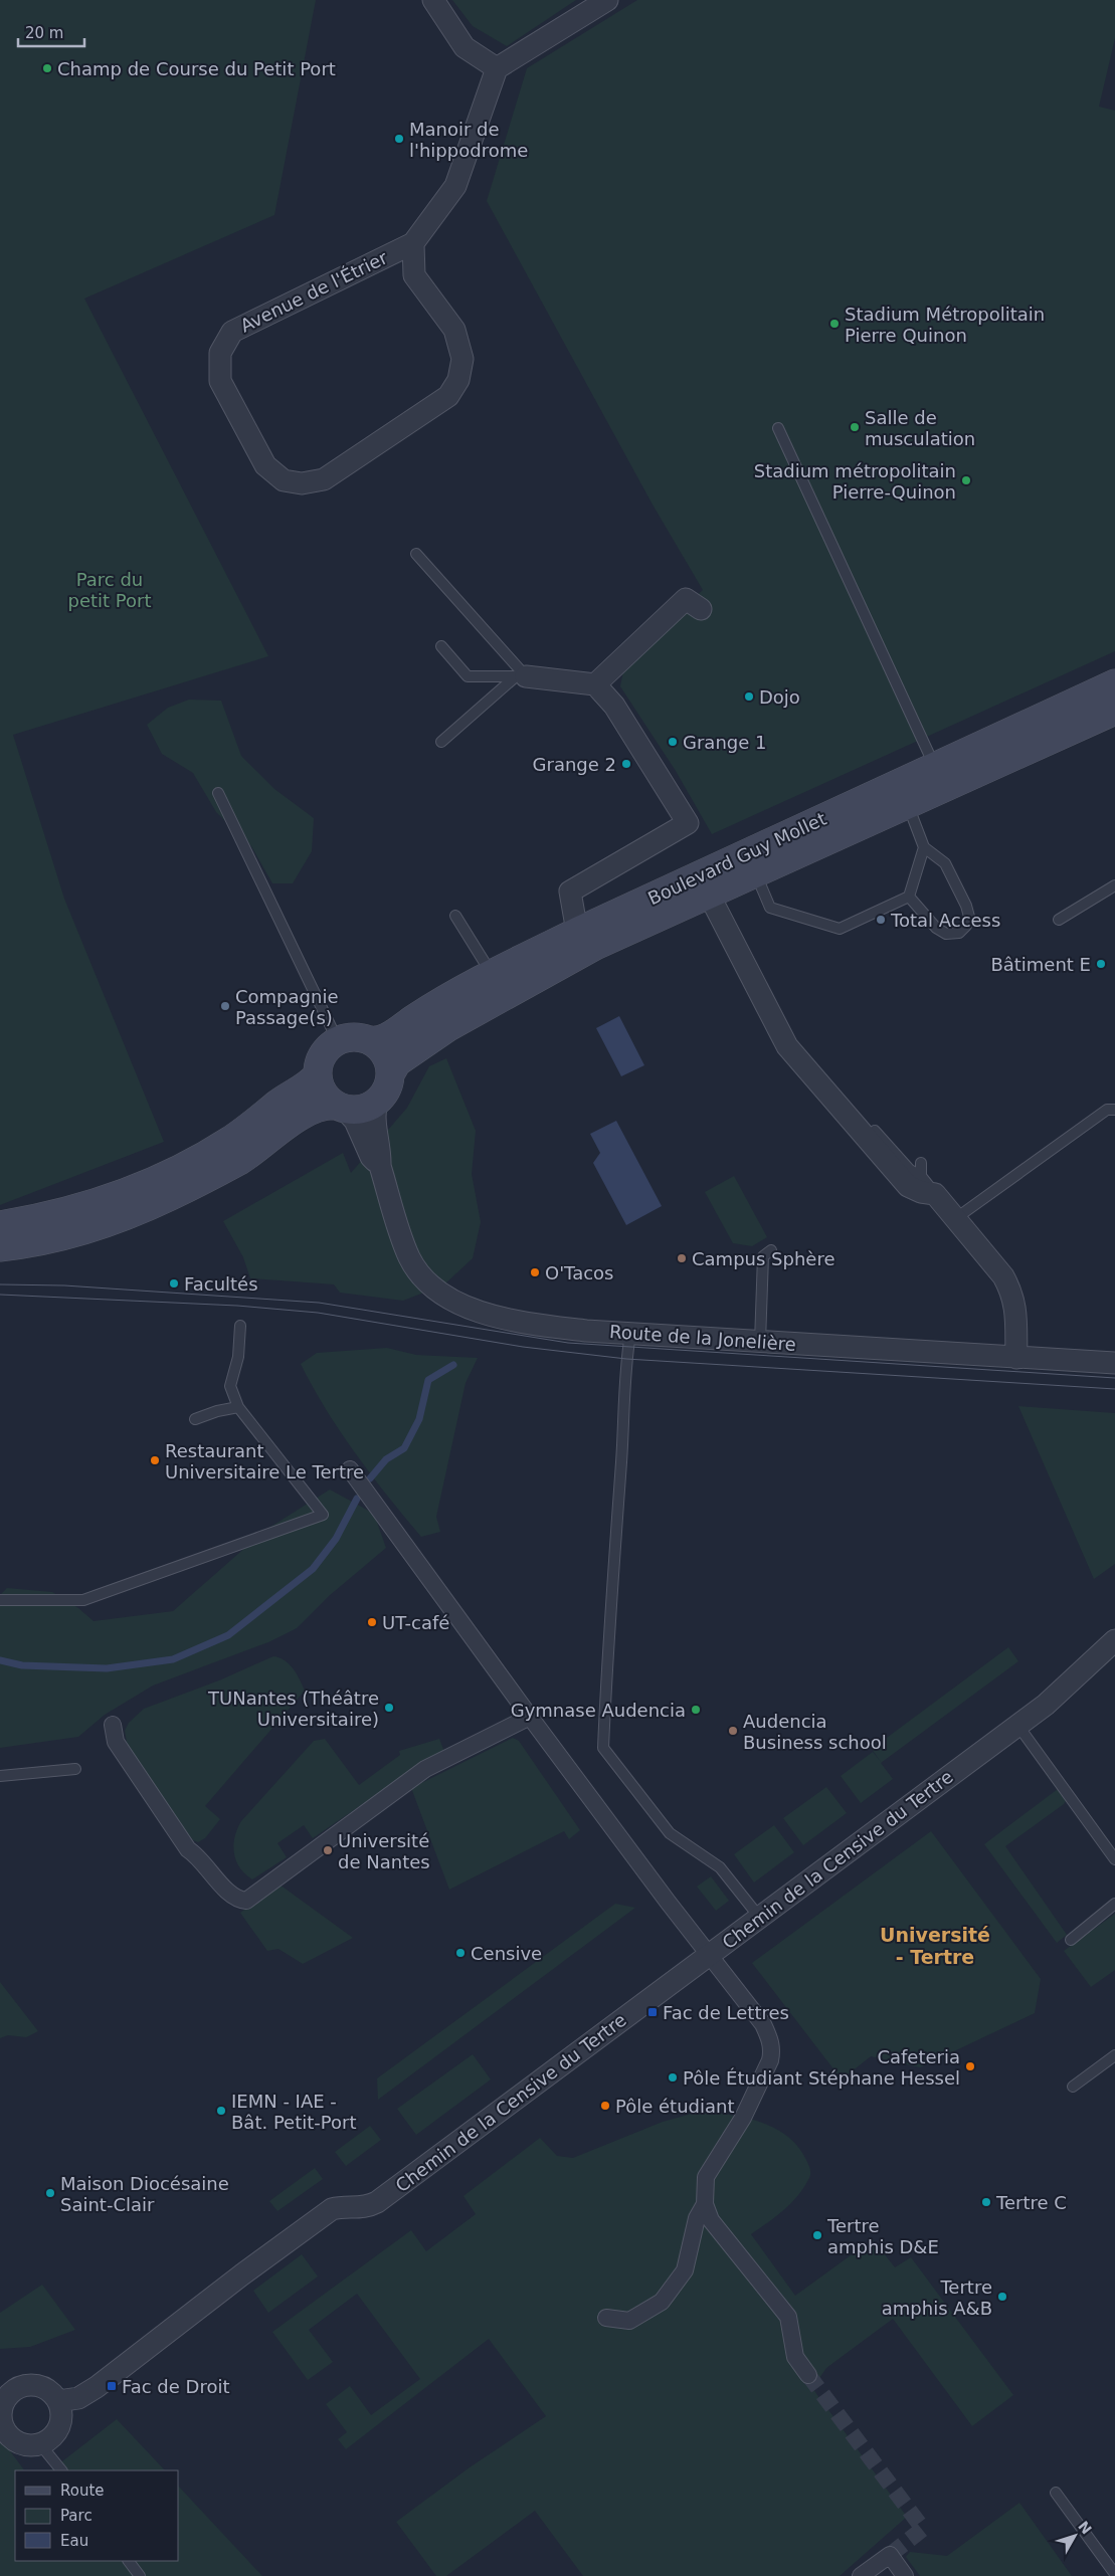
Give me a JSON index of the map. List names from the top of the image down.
{
  "streets": {
    "main road": ["Boulevard Guy Mollet"],
    "street": ["Avenue de l'Étrier", "Route de la Jonelière", "Chemin de la Censive du Tertre"]
  },
  "crossings": [
    ["Boulevard Guy Mollet", "Route de la Jonelière"]
  ],
  "districts": ["Université - Tertre"],
  "parks": ["Parc du petit Port"],
  "places": {
    "other": [
      "Champ de Course du Petit Port",
      "Manoir de l'hippodrome",
      "Stadium Métropolitain Pierre Quinon",
      "Salle de musculation",
      "Stadium métropolitain Pierre-Quinon",
      "Dojo",
      "Grange 1",
      "Grange 2",
      "Total Access",
      "Bâtiment E",
      "Compagnie Passage(s)",
      "Campus Sphère",
      "O'Tacos",
      "Facultés",
      "Restaurant Universitaire Le Tertre",
      "UT-café",
      "TUNantes (Théâtre Universitaire)",
      "Gymnase Audencia",
      "Audencia Business school",
      "Université de Nantes",
      "Censive",
      "Cafeteria Stéphane Hessel",
      "Pôle Étudiant",
      "Pôle étudiant",
      "IEMN - IAE - Bât. Petit-Port",
      "Maison Diocésaine Saint-Clair",
      "Tertre C",
      "Tertre amphis D&E",
      "Tertre amphis A&B"
    ],
    "transit": ["Fac de Lettres", "Fac de Droit"]
  },
  "legend": ["Route", "Parc", "Eau"],
  "scale_bar": "20 m",
  "north": "top right"
}
